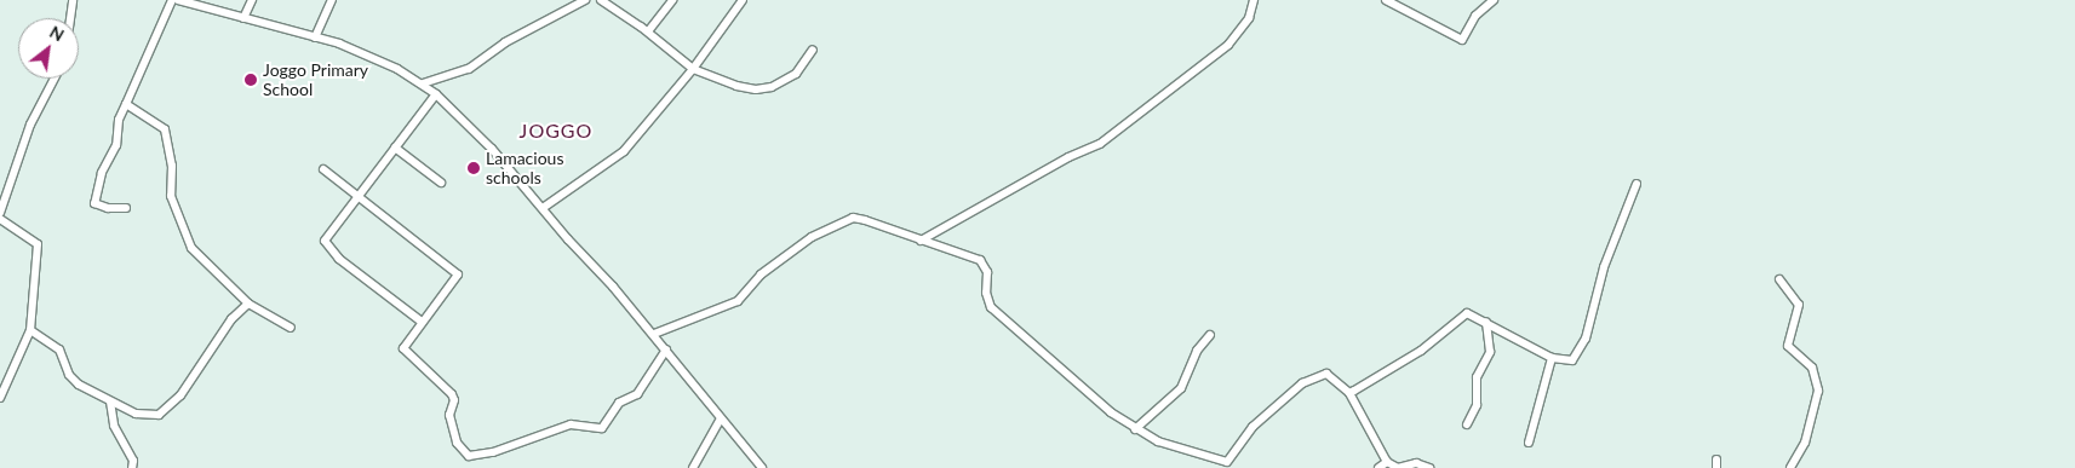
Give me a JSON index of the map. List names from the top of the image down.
{
  "districts": ["JOGGO"],
  "places": ["Joggo Primary School", "Lamacious schools"],
  "north": "top right"
}
